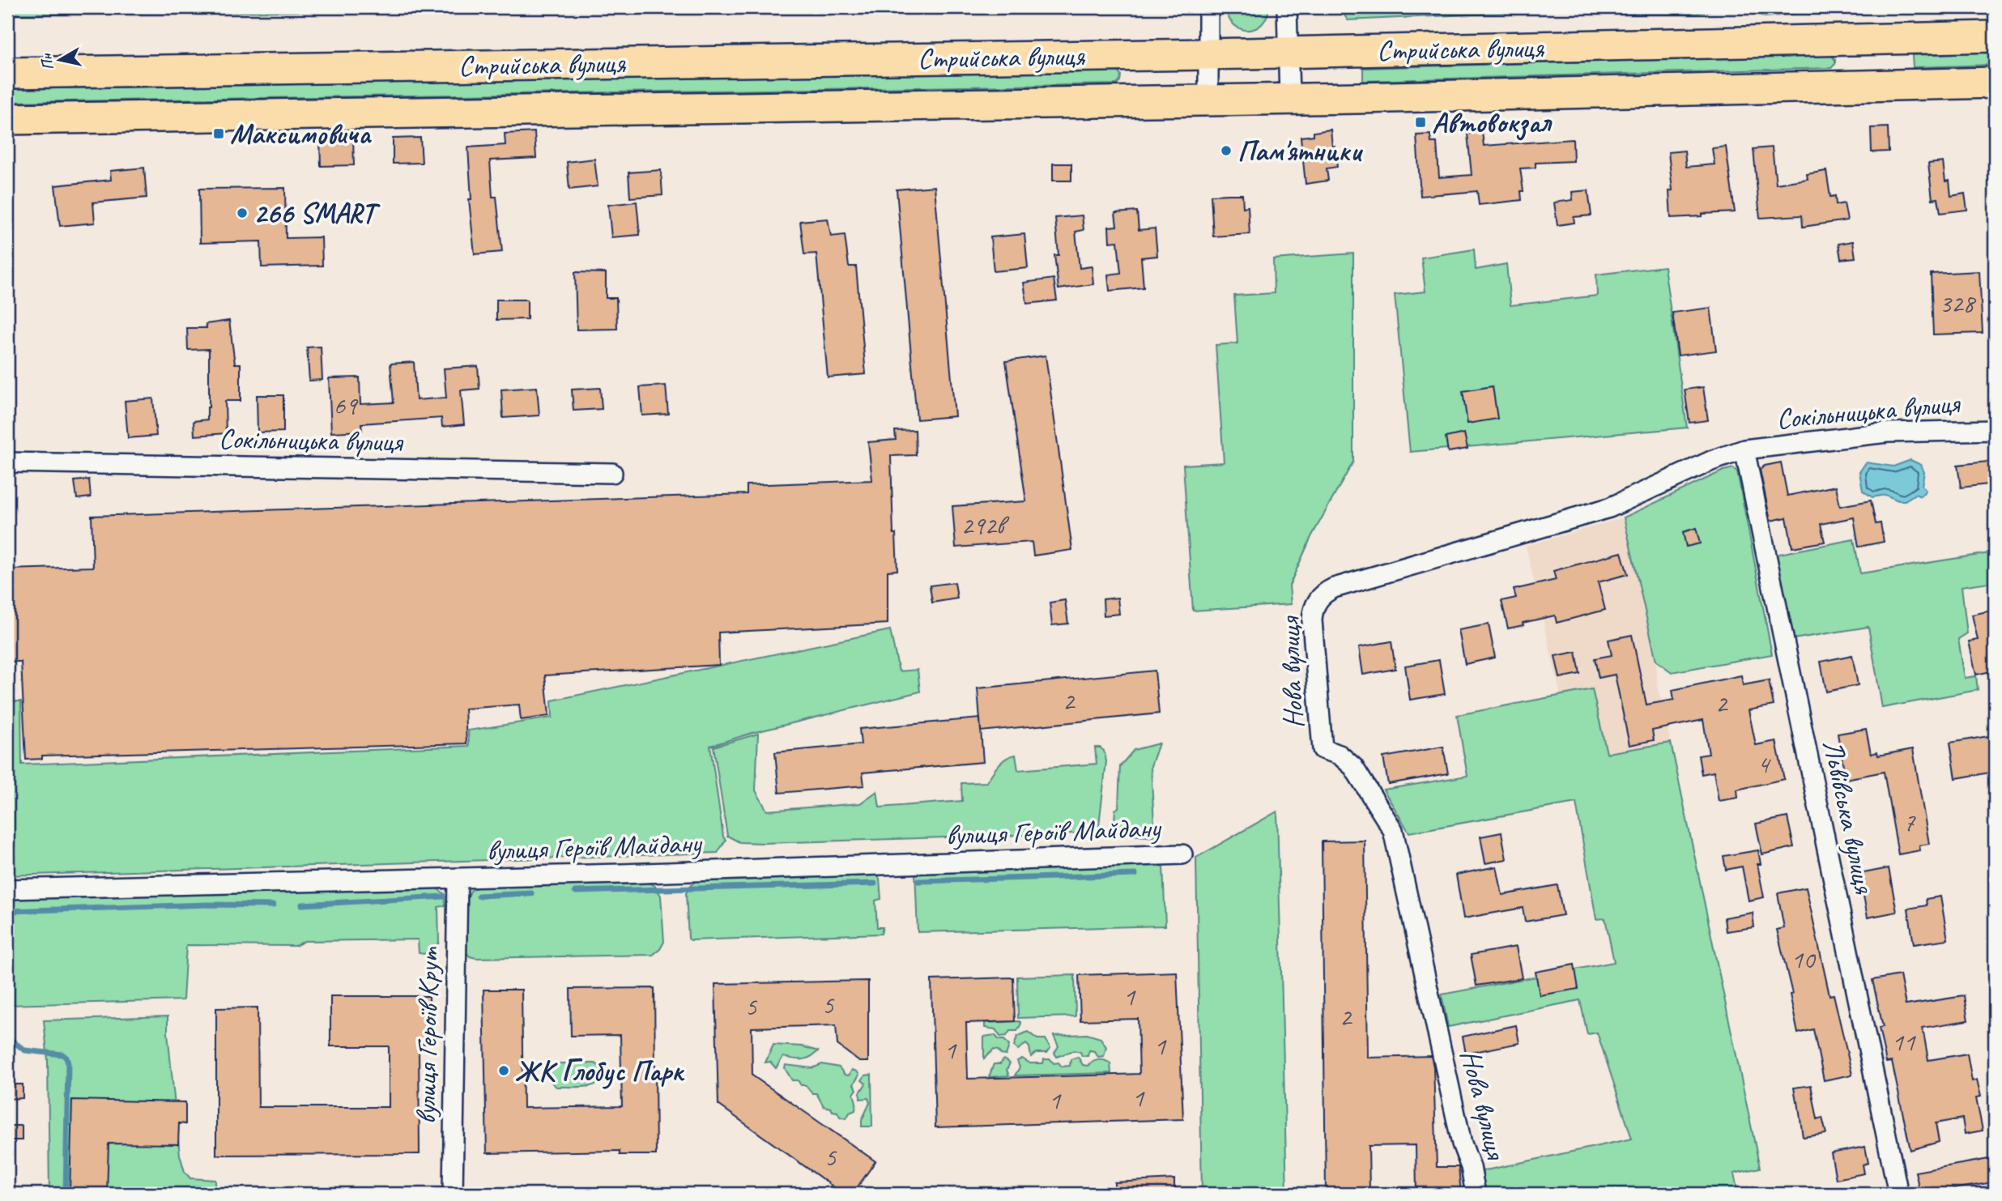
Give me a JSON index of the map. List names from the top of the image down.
{
  "streets": {
    "main road": ["Стрийська вулиця"],
    "street": [
      "Сокільницька вулиця",
      "Нова вулиця",
      "Львівська вулиця",
      "вулиця Героїв Майдану",
      "вулиця Героїв Крут"
    ]
  },
  "crossings": [
    ["Сокільницька вулиця", "Нова вулиця"],
    ["Сокільницька вулиця", "Львівська вулиця"],
    ["Нова вулиця", "Львівська вулиця"],
    ["вулиця Героїв Майдану", "вулиця Героїв Крут"]
  ],
  "places": {
    "transit": ["Автовокзал", "Максимовича"],
    "other": ["Пам'ятники", "266 SMART", "ЖК Глобус Парк"]
  },
  "house_numbers": [
    "328",
    "69",
    "292в",
    "2",
    "2",
    "4",
    "7",
    "10",
    "1",
    "5",
    "5",
    "2",
    "11",
    "1",
    "1",
    "1",
    "1",
    "5"
  ],
  "north": "left"
}
